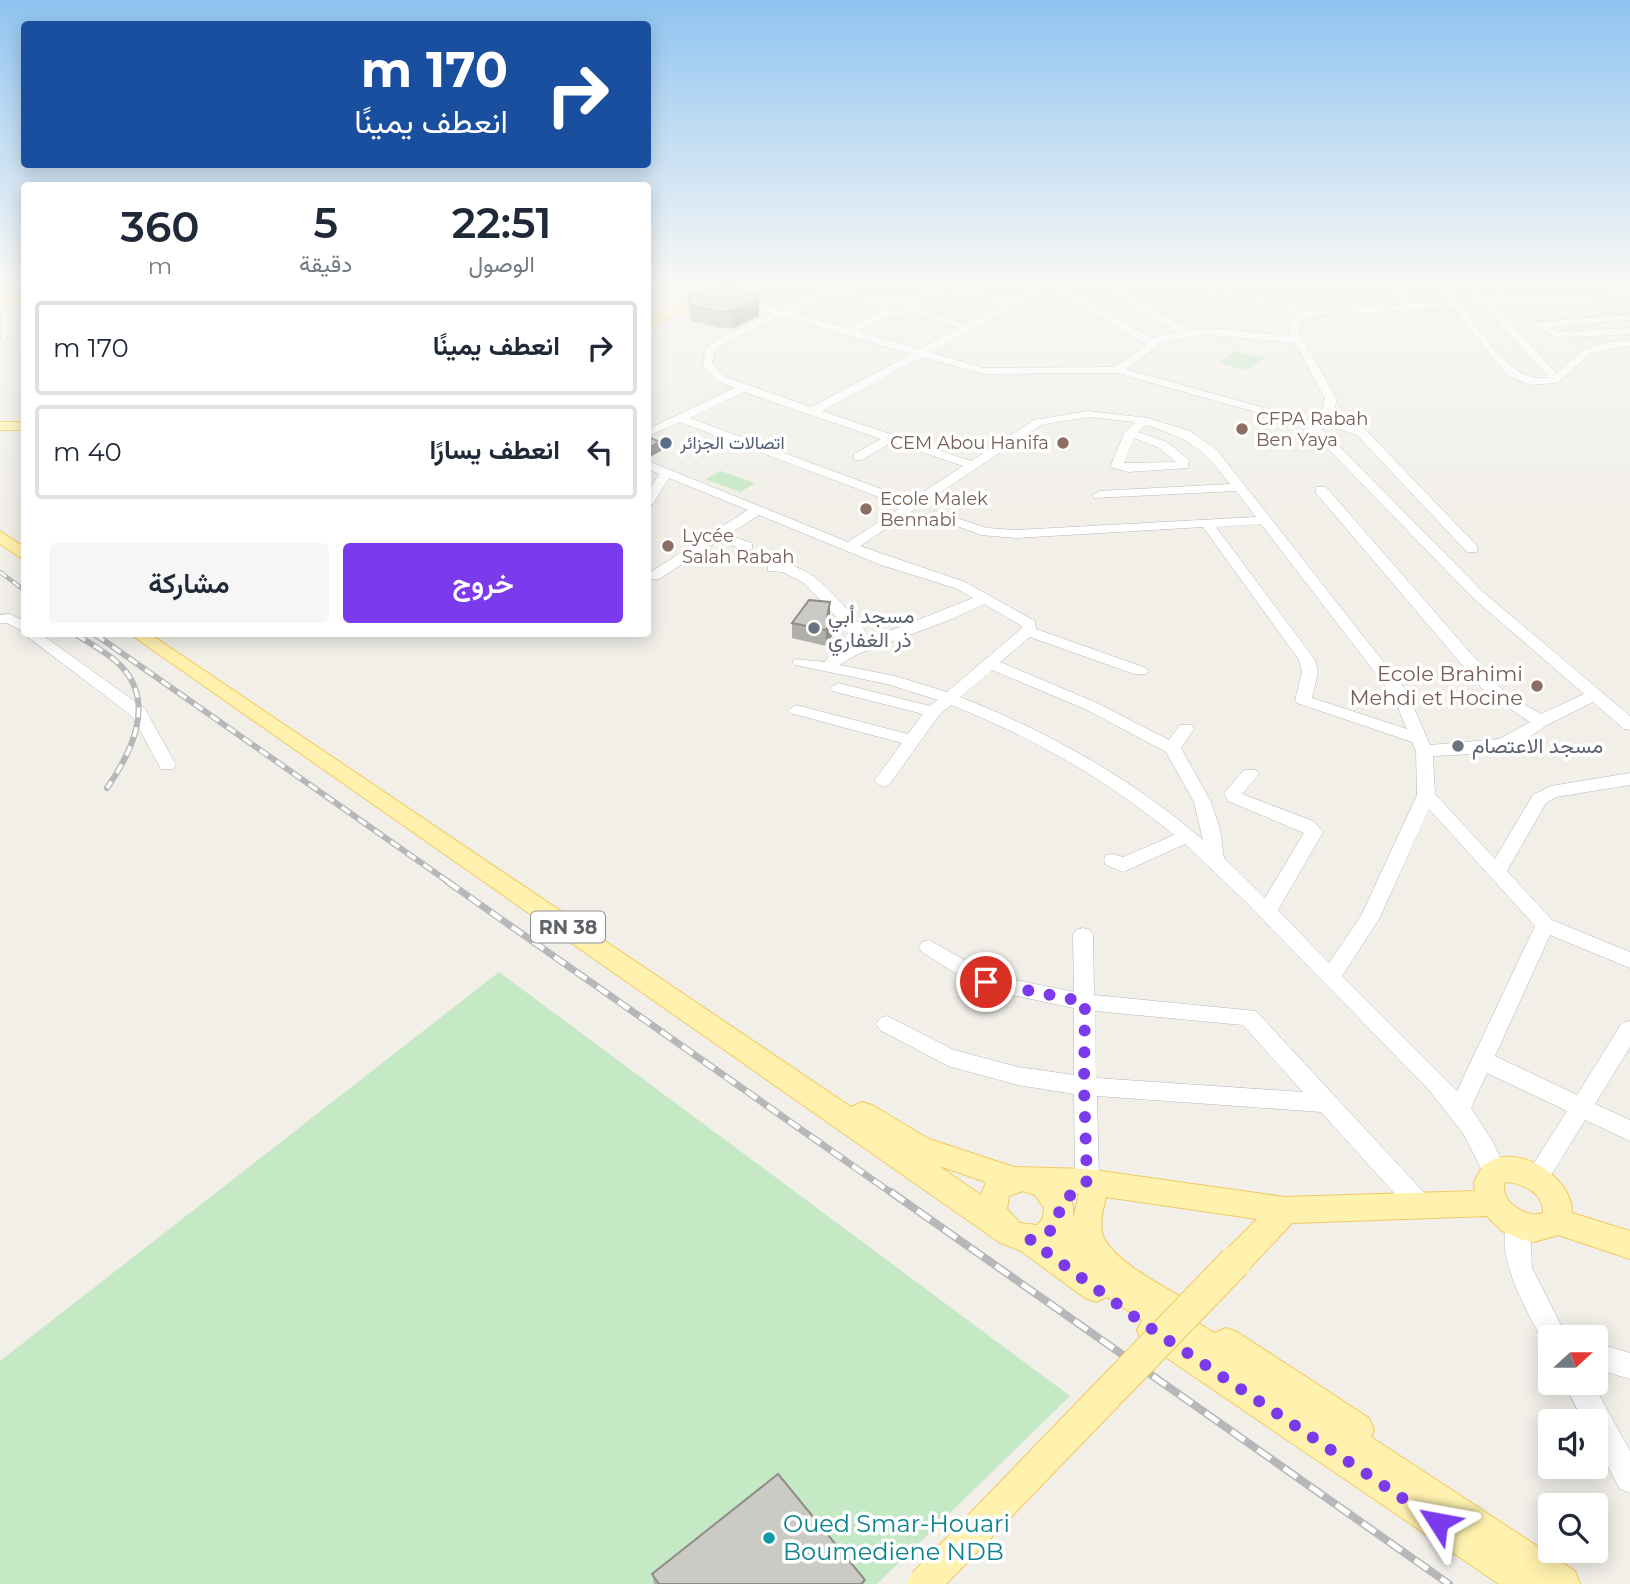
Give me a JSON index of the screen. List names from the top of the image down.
{
  "streets": {
    "main road": ["RN 38"]
  },
  "places": [
    "CFPA Rabah Ben Yaya",
    "اتصالات الجزائر",
    "CEM Abou Hanifa",
    "Ecole Malek Bennabi",
    "Lycée Salah Rabah",
    "مسجد أبي ذر الغفاري",
    "Ecole Brahimi Mehdi et Hocine",
    "مسجد الاعتصام",
    "Oued Smar-Houari Boumediene NDB"
  ],
  "north": "right",
  "page": {
    "turn": ["170 m", "انعطف يمينًا"],
    "eta": [
      "22:51",
      "الوصول",
      "5",
      "دقيقة",
      "360",
      "m"
    ],
    "list": [
      {
        "name": "انعطف يمينًا",
        "value": "170 m"
      },
      {
        "name": "انعطف يسارًا",
        "value": "40 m"
      }
    ],
    "buttons": ["خروج", "مشاركة"]
  }
}
